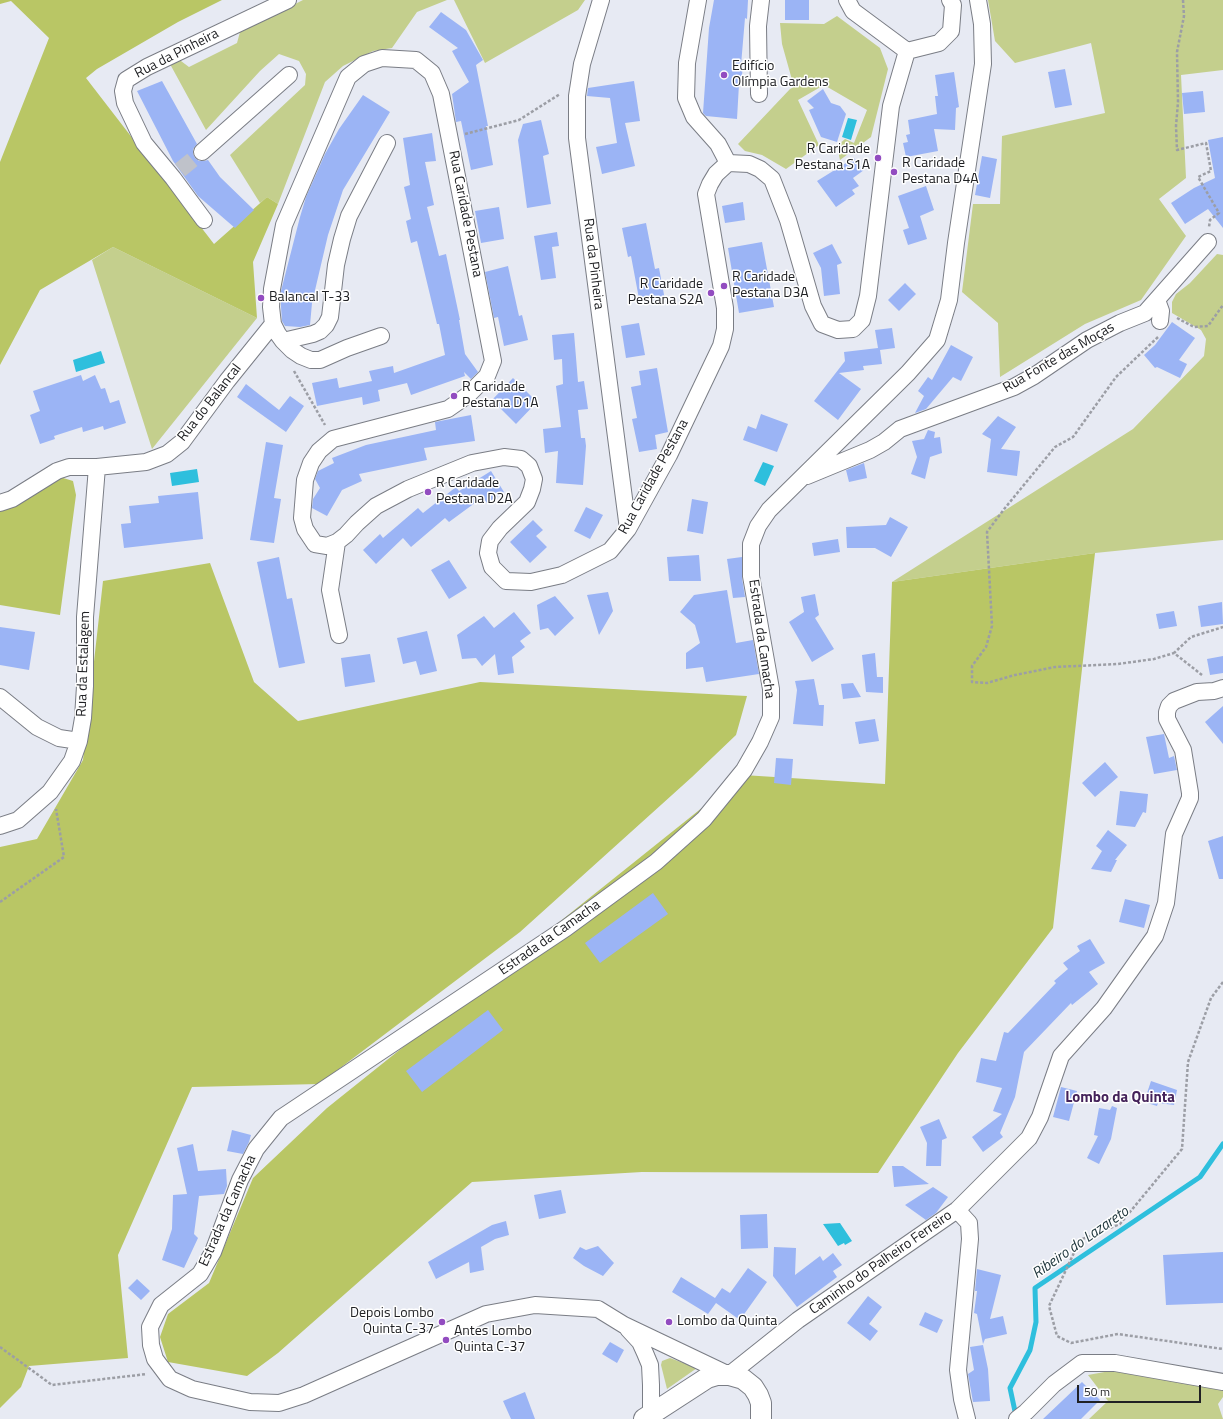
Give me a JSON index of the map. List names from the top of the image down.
{
  "streets": {
    "main road": ["Estrada da Camacha"],
    "street": [
      "Rua da Pinheira",
      "Rua Caridade Pestana",
      "Rua Fonte das Moças",
      "Rua do Balancal",
      "Rua da Estalagem",
      "Caminho do Palheiro Ferreiro"
    ]
  },
  "crossings": [
    ["Rua da Pinheira", "Rua Caridade Pestana"],
    ["Rua Caridade Pestana", "Rua do Balancal"],
    ["Rua Fonte das Moças", "Estrada da Camacha"],
    ["Rua do Balancal", "Rua da Estalagem"],
    ["Estrada da Camacha", "Caminho do Palheiro Ferreiro"]
  ],
  "districts": ["Lombo da Quinta"],
  "water": ["Ribeiro do Lazareto"],
  "places": [
    "Edifício Olímpia Gardens",
    "R Caridade Pestana S1A",
    "R Caridade Pestana D4A",
    "R Caridade Pestana D3A",
    "R Caridade Pestana S2A",
    "Balancal T-33",
    "R Caridade Pestana D1A",
    "R Caridade Pestana D2A",
    "Depois Lombo Quinta C-37",
    "Lombo da Quinta",
    "Antes Lombo Quinta C-37"
  ],
  "scale_bar": "50 m"
}
